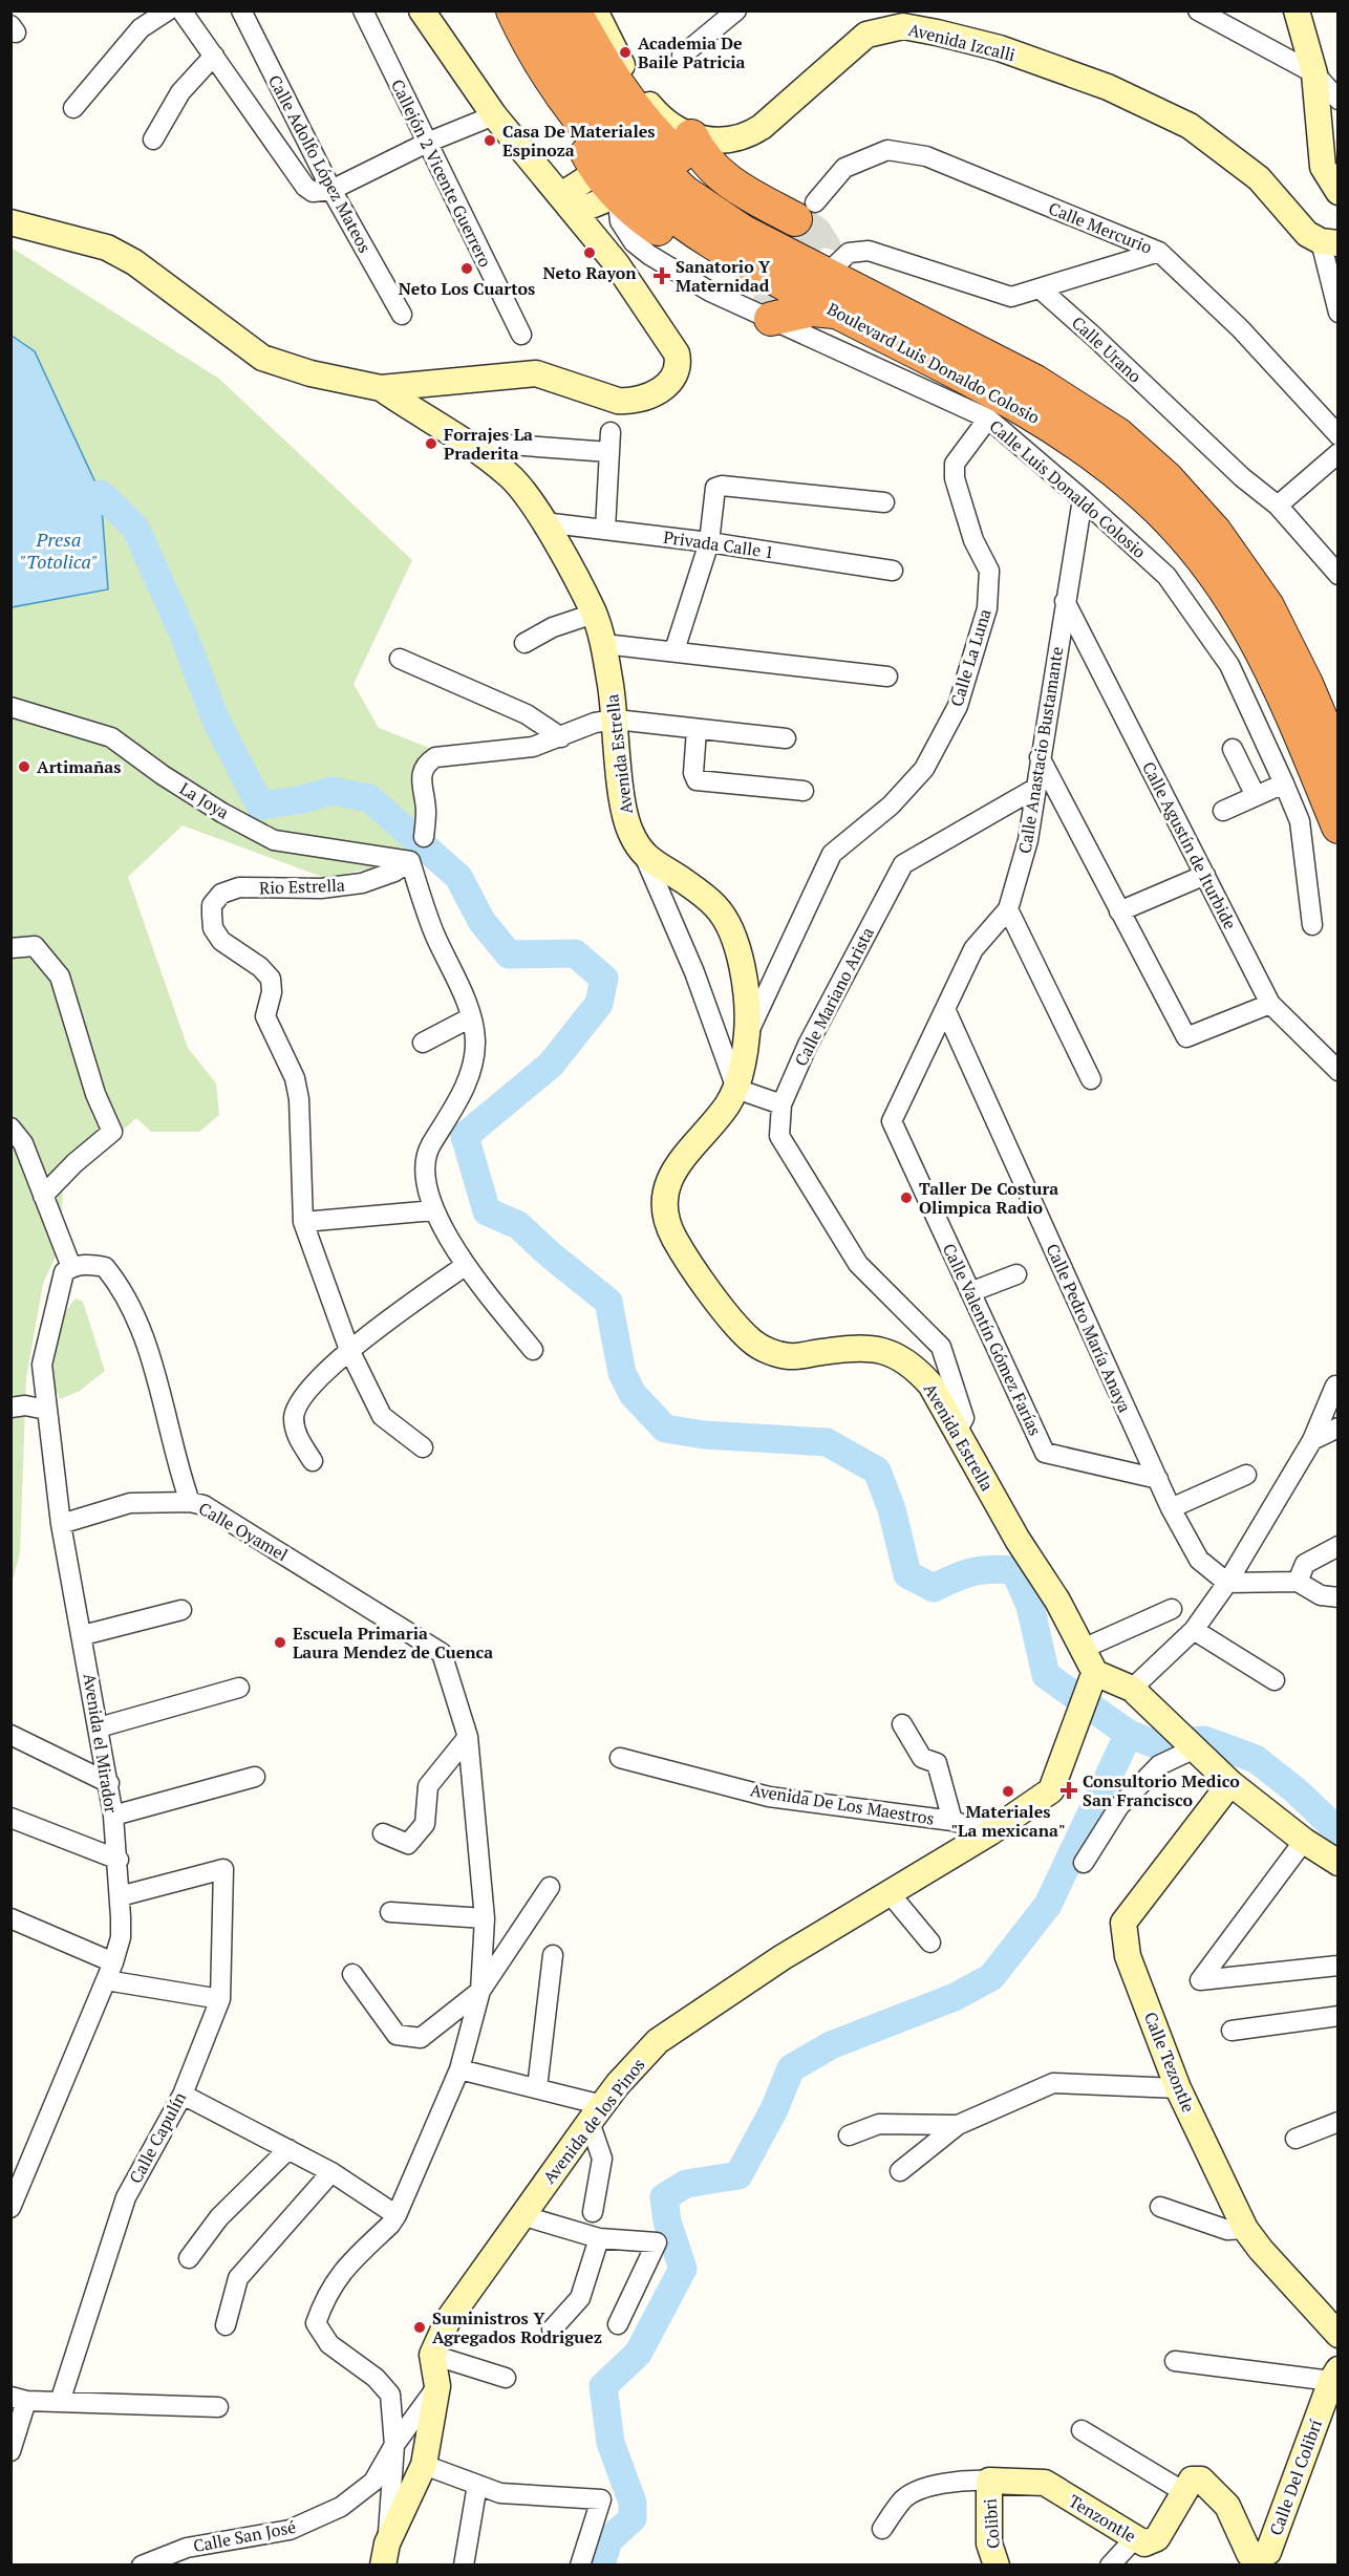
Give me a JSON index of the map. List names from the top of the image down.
{
  "streets": {
    "highway": ["Boulevard Luis Donaldo Colosio"],
    "street": [
      "Avenida Izcalli",
      "Calle Adolfo López Mateos",
      "Callejón 2 Vicente Guerrero",
      "Calle Mercurio",
      "Calle Urano",
      "Calle Luis Donaldo Colosio",
      "Privada Calle 1",
      "Calle La Luna",
      "Calle Anastacio Bustamante",
      "Avenida Estrella",
      "La Joya",
      "Calle Agustín de Iturbide",
      "Rio Estrella",
      "Calle Mariano Arista",
      "Calle Pedro María Anaya",
      "Calle Valentín Gómez Farías",
      "Calle Oyamel",
      "Avenida el Mirador",
      "Avenida De Los Maestros",
      "Calle Tezontle",
      "Avenida de los Pinos",
      "Calle Capulín",
      "Calle Del Colibrí",
      "Tenzontle",
      "Colibri",
      "Calle San José"
    ]
  },
  "crossings": [
    ["Calle Luis Donaldo Colosio", "Calle La Luna"],
    ["Calle Luis Donaldo Colosio", "Calle Anastacio Bustamante"],
    ["Privada Calle 1", "Avenida Estrella"],
    ["Calle La Luna", "Avenida Estrella"],
    ["Calle Anastacio Bustamante", "Calle Agustín de Iturbide"],
    ["Calle Anastacio Bustamante", "Calle Mariano Arista"],
    ["Calle Anastacio Bustamante", "Calle Pedro María Anaya"],
    ["Calle Anastacio Bustamante", "Calle Valentín Gómez Farías"],
    ["Avenida Estrella", "Calle Mariano Arista"],
    ["Avenida Estrella", "Avenida de los Pinos"],
    ["La Joya", "Rio Estrella"],
    ["Calle Pedro María Anaya", "Calle Valentín Gómez Farías"],
    ["Calle Oyamel", "Avenida el Mirador"],
    ["Avenida el Mirador", "Calle Capulín"],
    ["Avenida De Los Maestros", "Avenida de los Pinos"],
    ["Calle Del Colibrí", "Tenzontle"],
    ["Tenzontle", "Colibri"]
  ],
  "water": ["Presa \"Totolica\""],
  "places": {
    "other": [
      "Academia De Baile Patricia",
      "Casa De Materiales Espinoza",
      "Neto Rayon",
      "Neto Los Cuartos",
      "Forrajes La Praderita",
      "Artimañas",
      "Taller De Costura Olimpica Radio",
      "Escuela Primaria Laura Mendez de Cuenca",
      "Materiales \"La mexicana\"",
      "Suministros Y Agregados Rodriguez"
    ],
    "health": ["Sanatorio Y Maternidad", "Consultorio Medico San Francisco"]
  }
}
